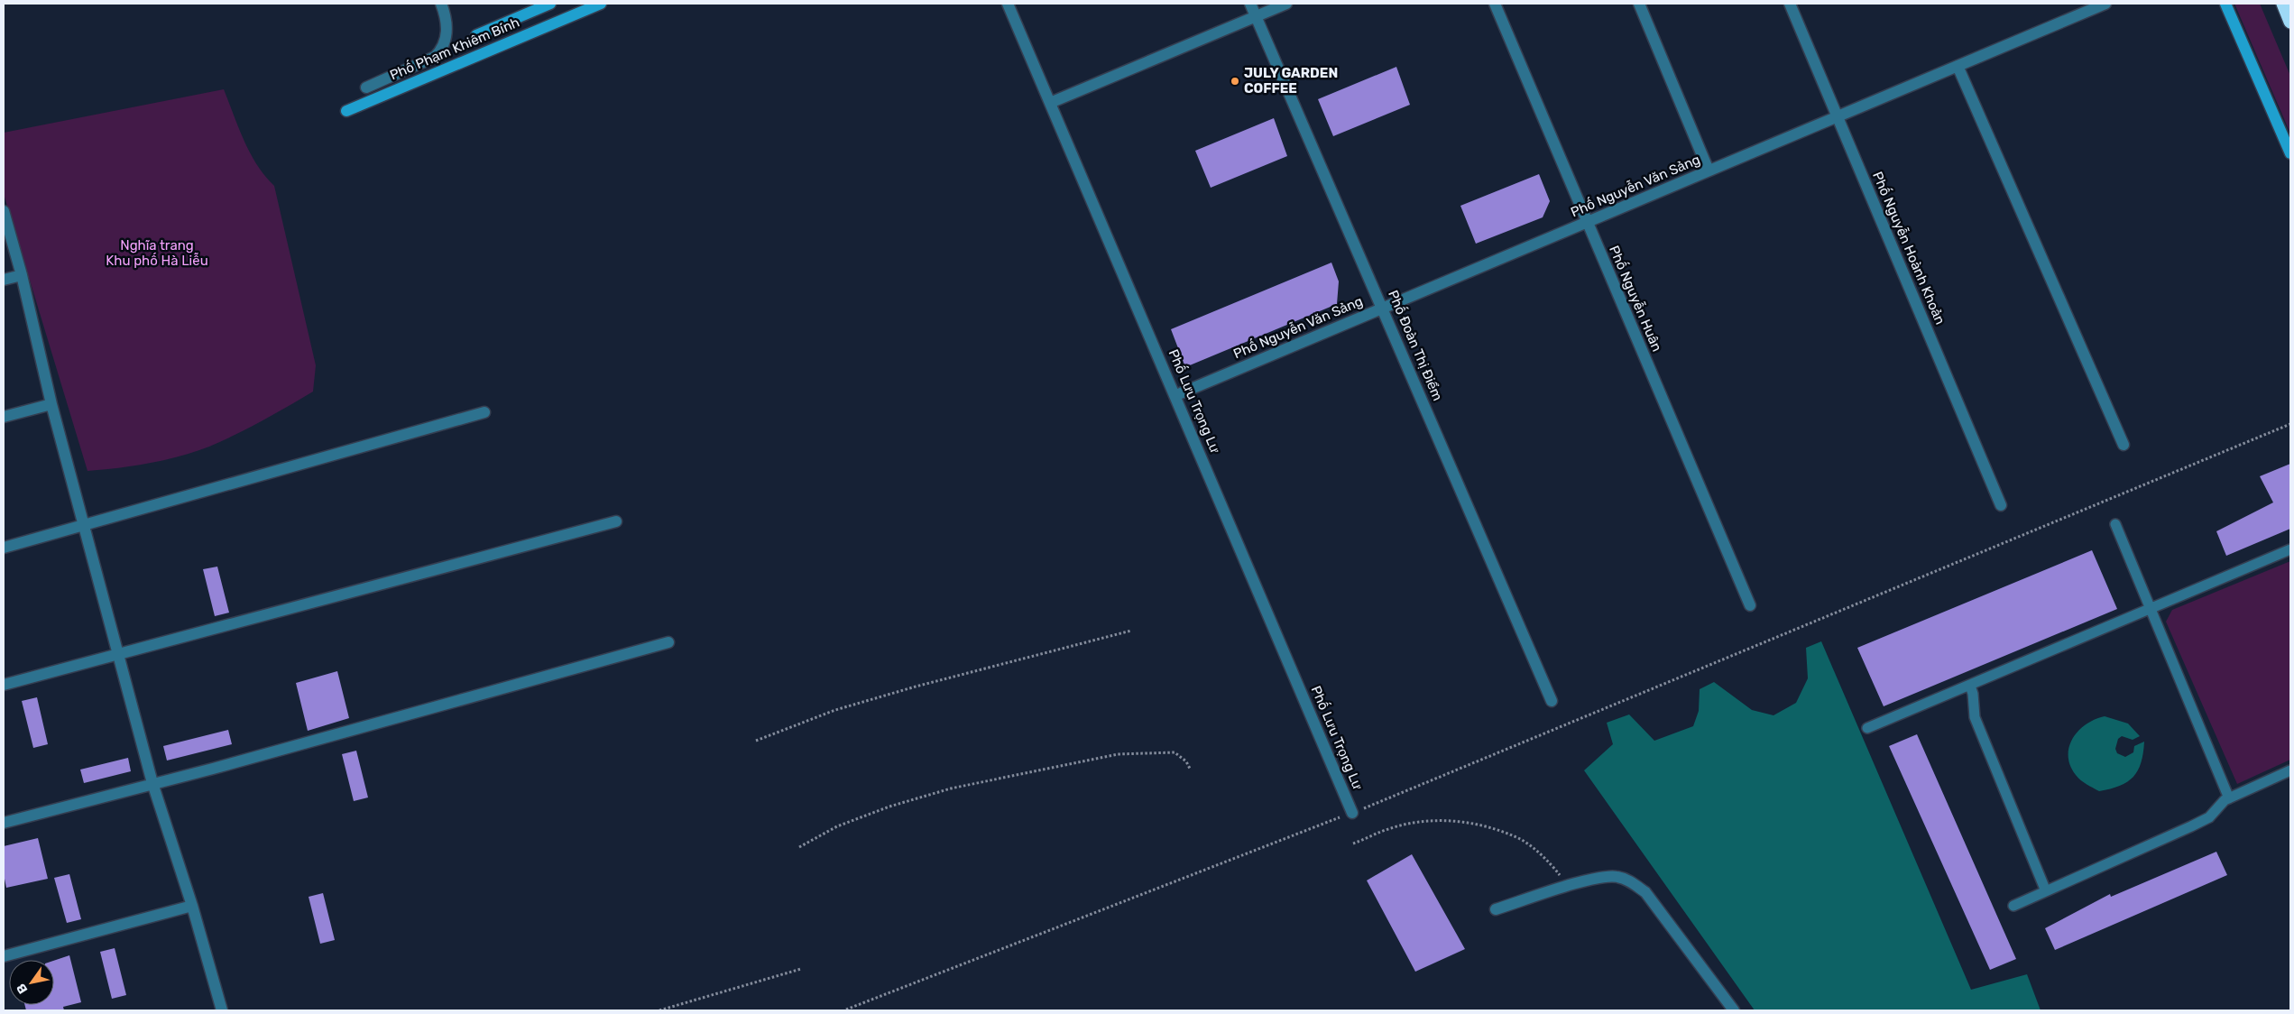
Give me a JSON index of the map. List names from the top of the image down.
{
  "streets": {
    "street": [
      "Phố Phạm Khiêm Bính",
      "Phố Nguyễn Văn Sảng",
      "Phố Nguyễn Hoành Khoản",
      "Phố Nguyễn Huân",
      "Phố Đoàn Thị Điểm",
      "Phố Lưu Trọng Lư"
    ]
  },
  "crossings": [
    ["Phố Nguyễn Văn Sảng", "Phố Nguyễn Hoành Khoản"],
    ["Phố Nguyễn Văn Sảng", "Phố Nguyễn Huân"],
    ["Phố Nguyễn Văn Sảng", "Phố Đoàn Thị Điểm"],
    ["Phố Nguyễn Văn Sảng", "Phố Lưu Trọng Lư"]
  ],
  "parks": ["Nghĩa trang Khu phố Hà Liễu"],
  "places": ["JULY GARDEN COFFEE"],
  "north": "bottom left"
}
